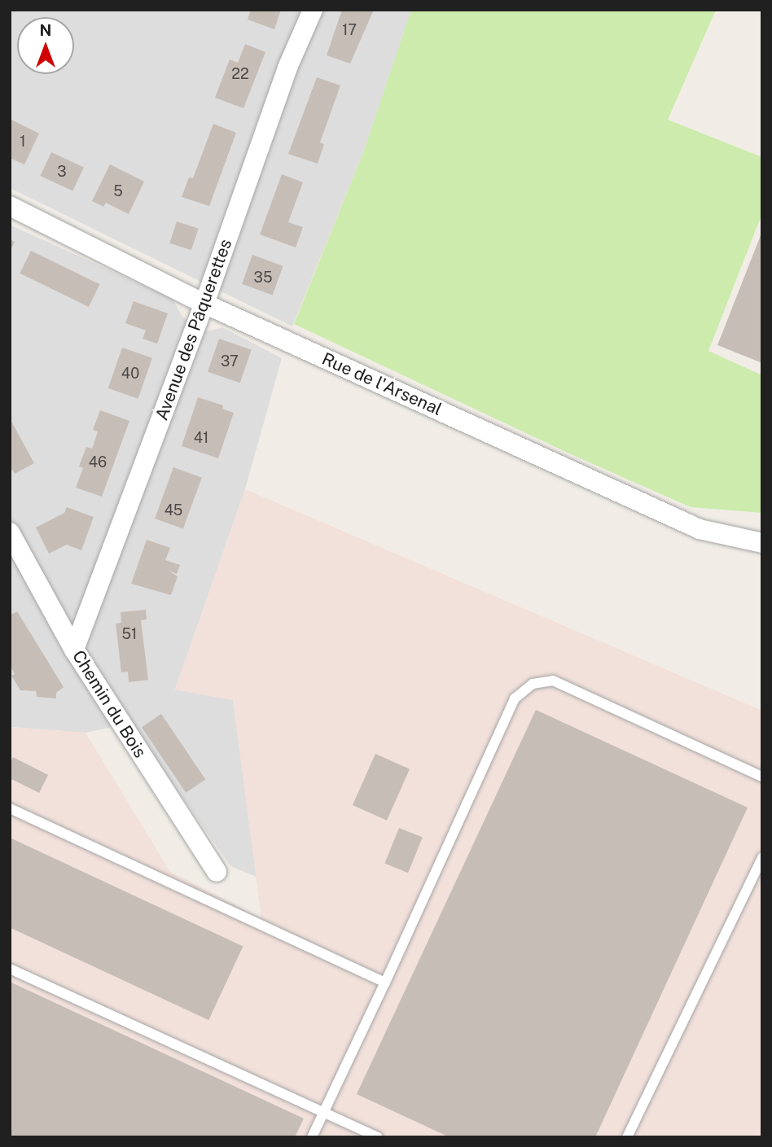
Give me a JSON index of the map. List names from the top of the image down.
{
  "streets": {
    "street": ["Avenue des Pâquerettes", "Rue de l'Arsenal", "Chemin du Bois"]
  },
  "crossings": [
    ["Avenue des Pâquerettes", "Rue de l'Arsenal"],
    ["Avenue des Pâquerettes", "Chemin du Bois"]
  ],
  "house_numbers": [
    "17",
    "22",
    "1",
    "3",
    "5",
    "35",
    "37",
    "40",
    "41",
    "46",
    "45",
    "51"
  ],
  "north": "top"
}
